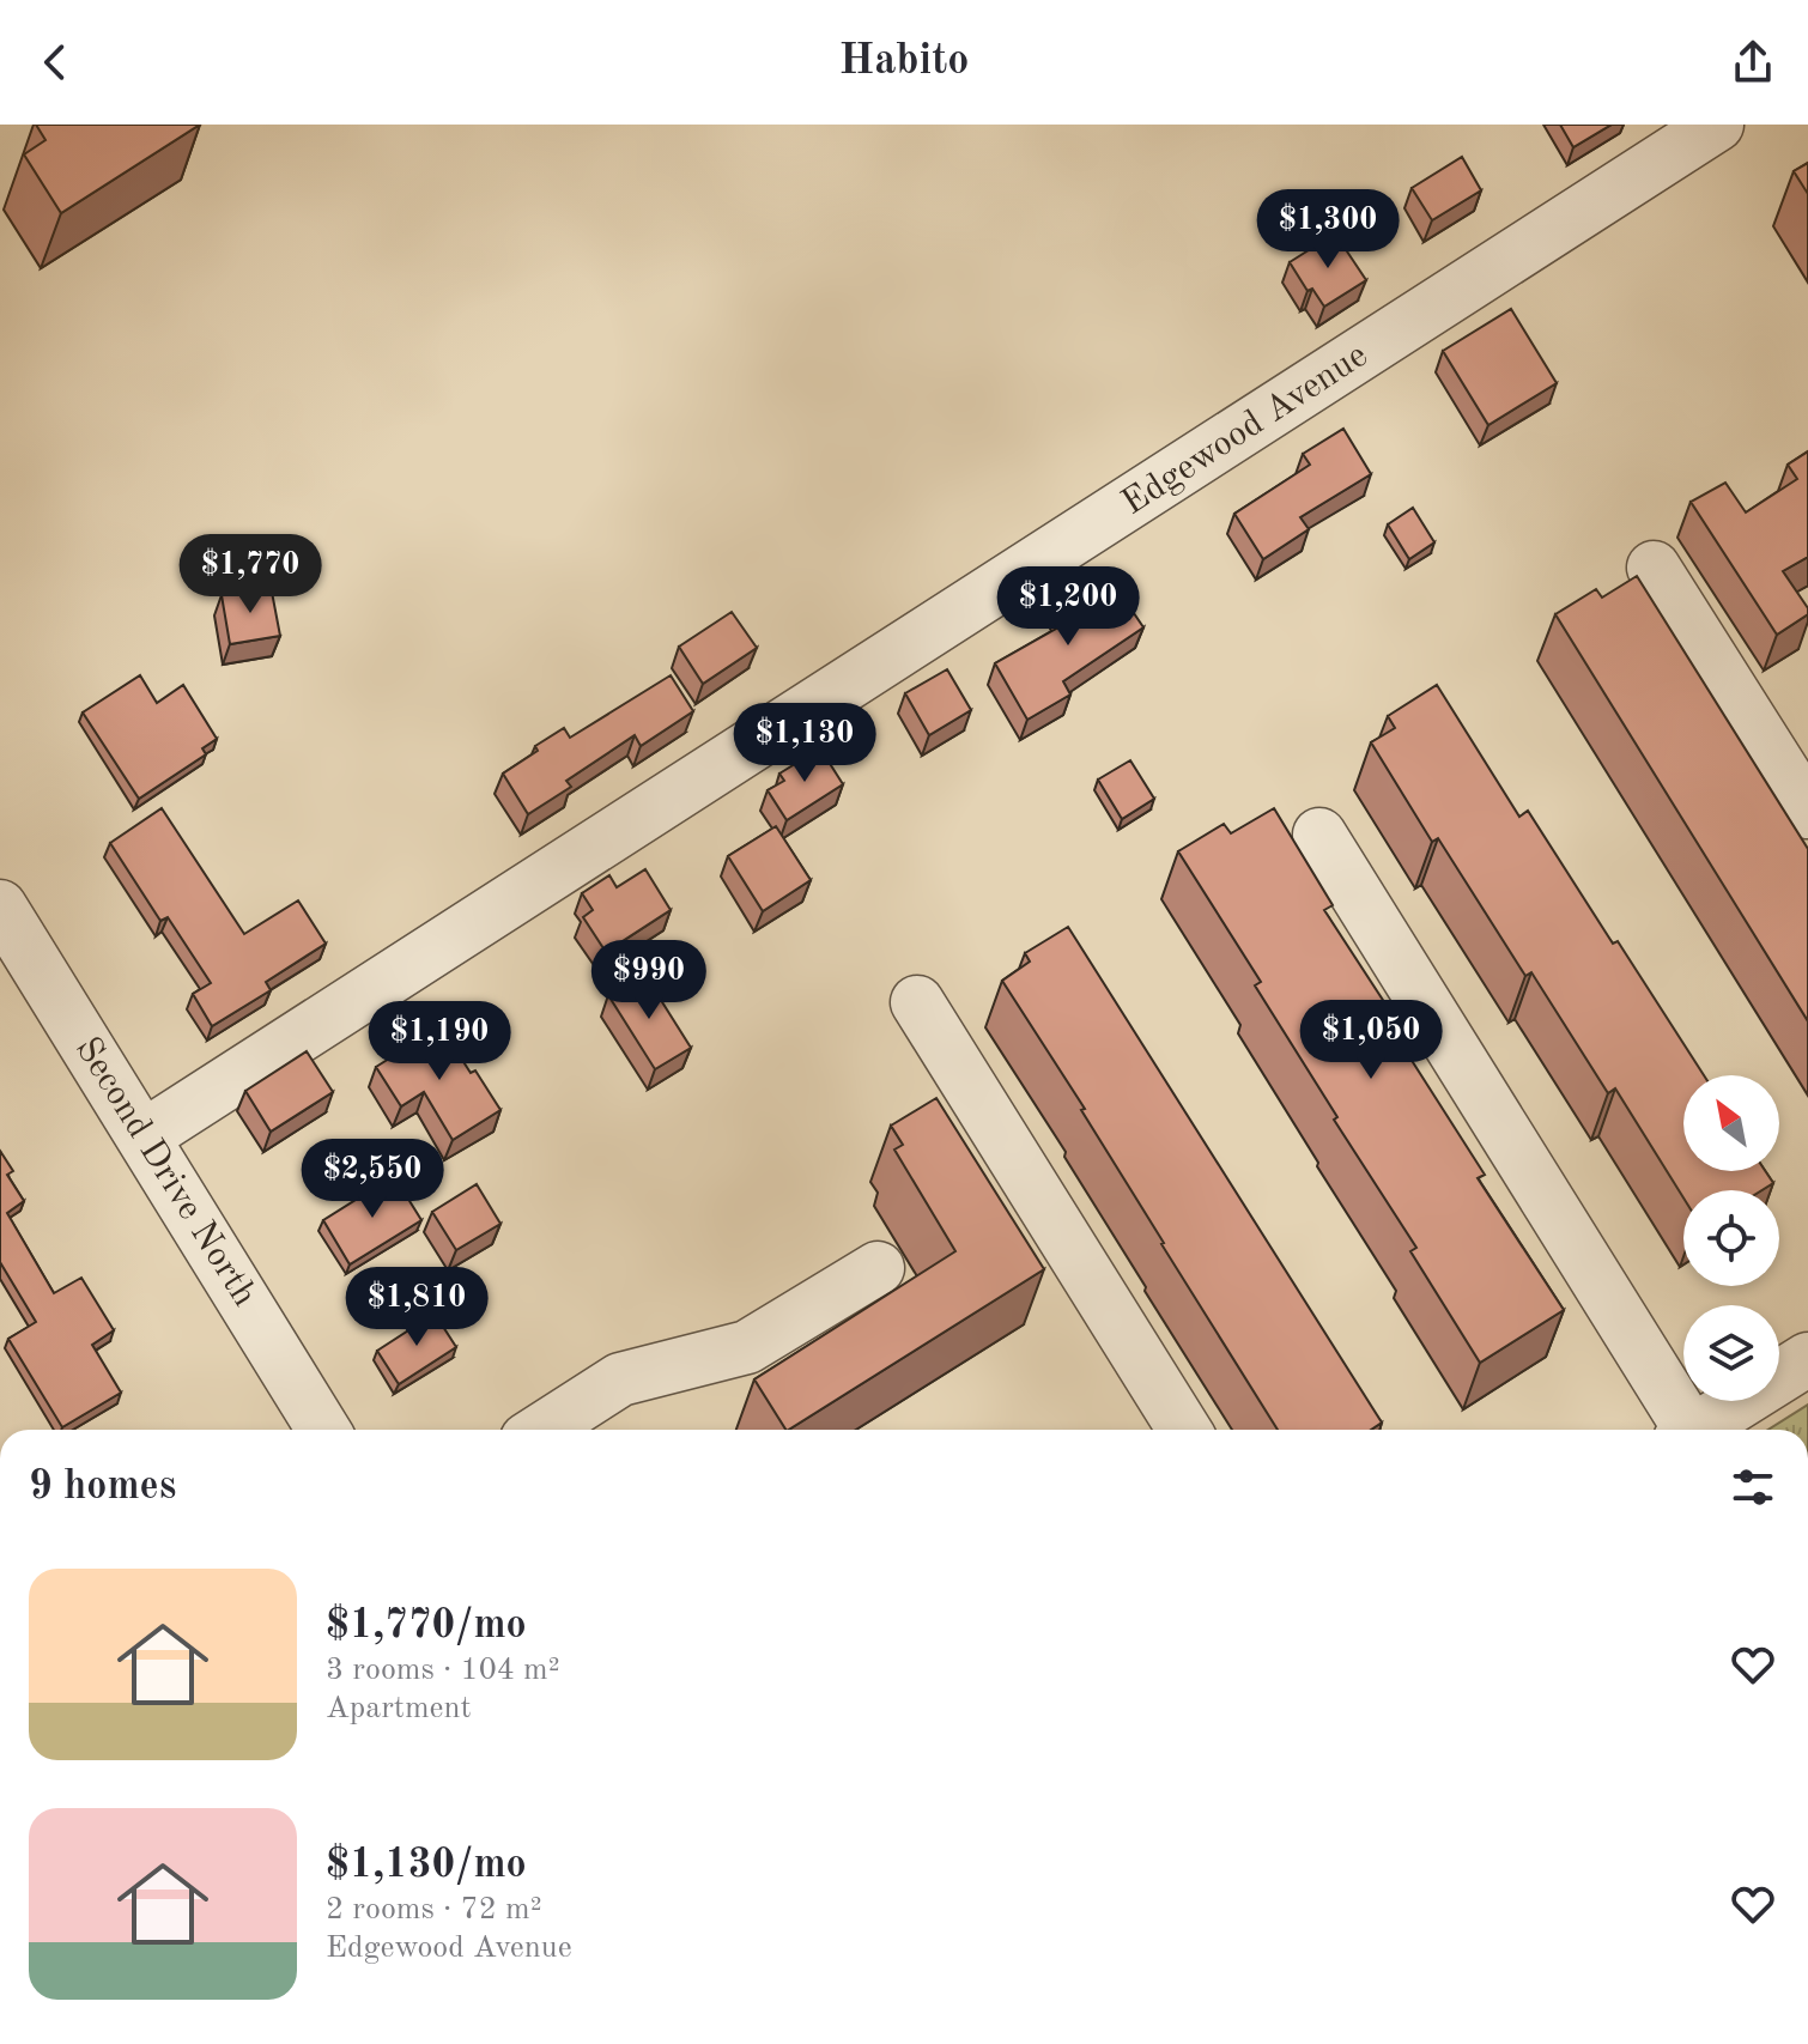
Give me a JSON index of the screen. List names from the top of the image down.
{
  "streets": {
    "street": ["Edgewood Avenue", "Second Drive North"]
  },
  "crossings": [
    ["Edgewood Avenue", "Second Drive North"]
  ],
  "north": "top left",
  "page": {
    "header": "Habito",
    "price": [
      "$1,300",
      "$1,770",
      "$1,200",
      "$1,130",
      "$990",
      "$1,050",
      "$1,190",
      "$2,550",
      "$1,810"
    ],
    "heading": "9 homes",
    "list": [
      {
        "name": "$1,770/mo",
        "note": "3 rooms · 104 m² · Apartment"
      },
      {
        "name": "$1,130/mo",
        "note": "2 rooms · 72 m² · Edgewood Avenue"
      }
    ]
  }
}
